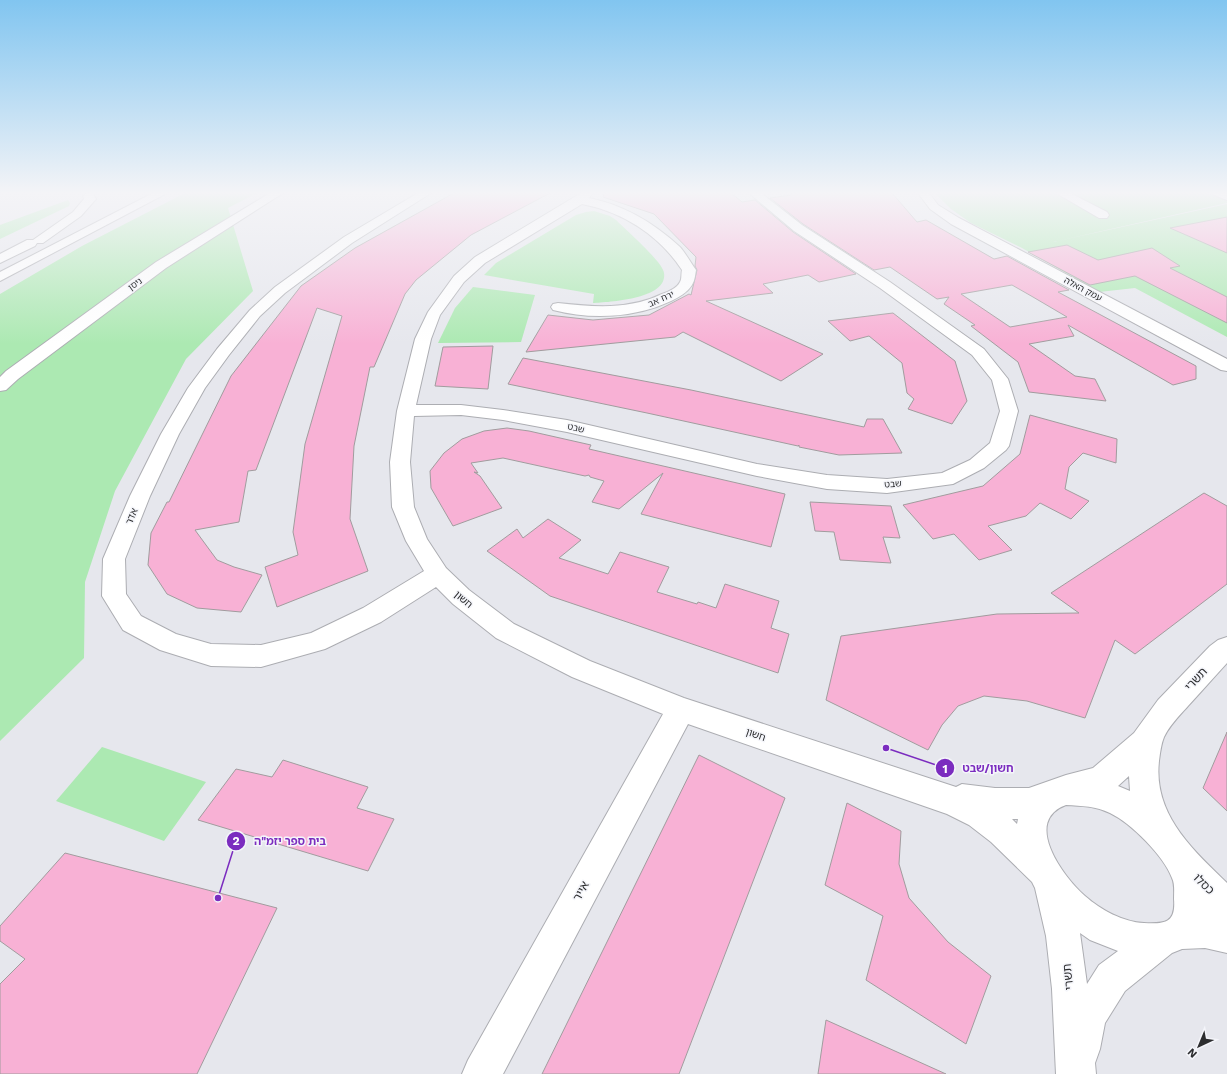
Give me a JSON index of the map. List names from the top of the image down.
{
  "streets": {
    "main road": [
      "ניסן",
      "עמק האלה",
      "ירח אב",
      "שבט",
      "אדר",
      "חשון",
      "תשרי",
      "כסלו",
      "אייר"
    ]
  },
  "crossings": [
    ["שבט", "חשון"],
    ["אדר", "חשון"],
    ["חשון", "תשרי"],
    ["חשון", "כסלו"],
    ["חשון", "אייר"],
    ["תשרי", "כסלו"]
  ],
  "places": ["חשון/שבט", "בית ספר יזמ\"ה"],
  "north": "bottom left"
}
